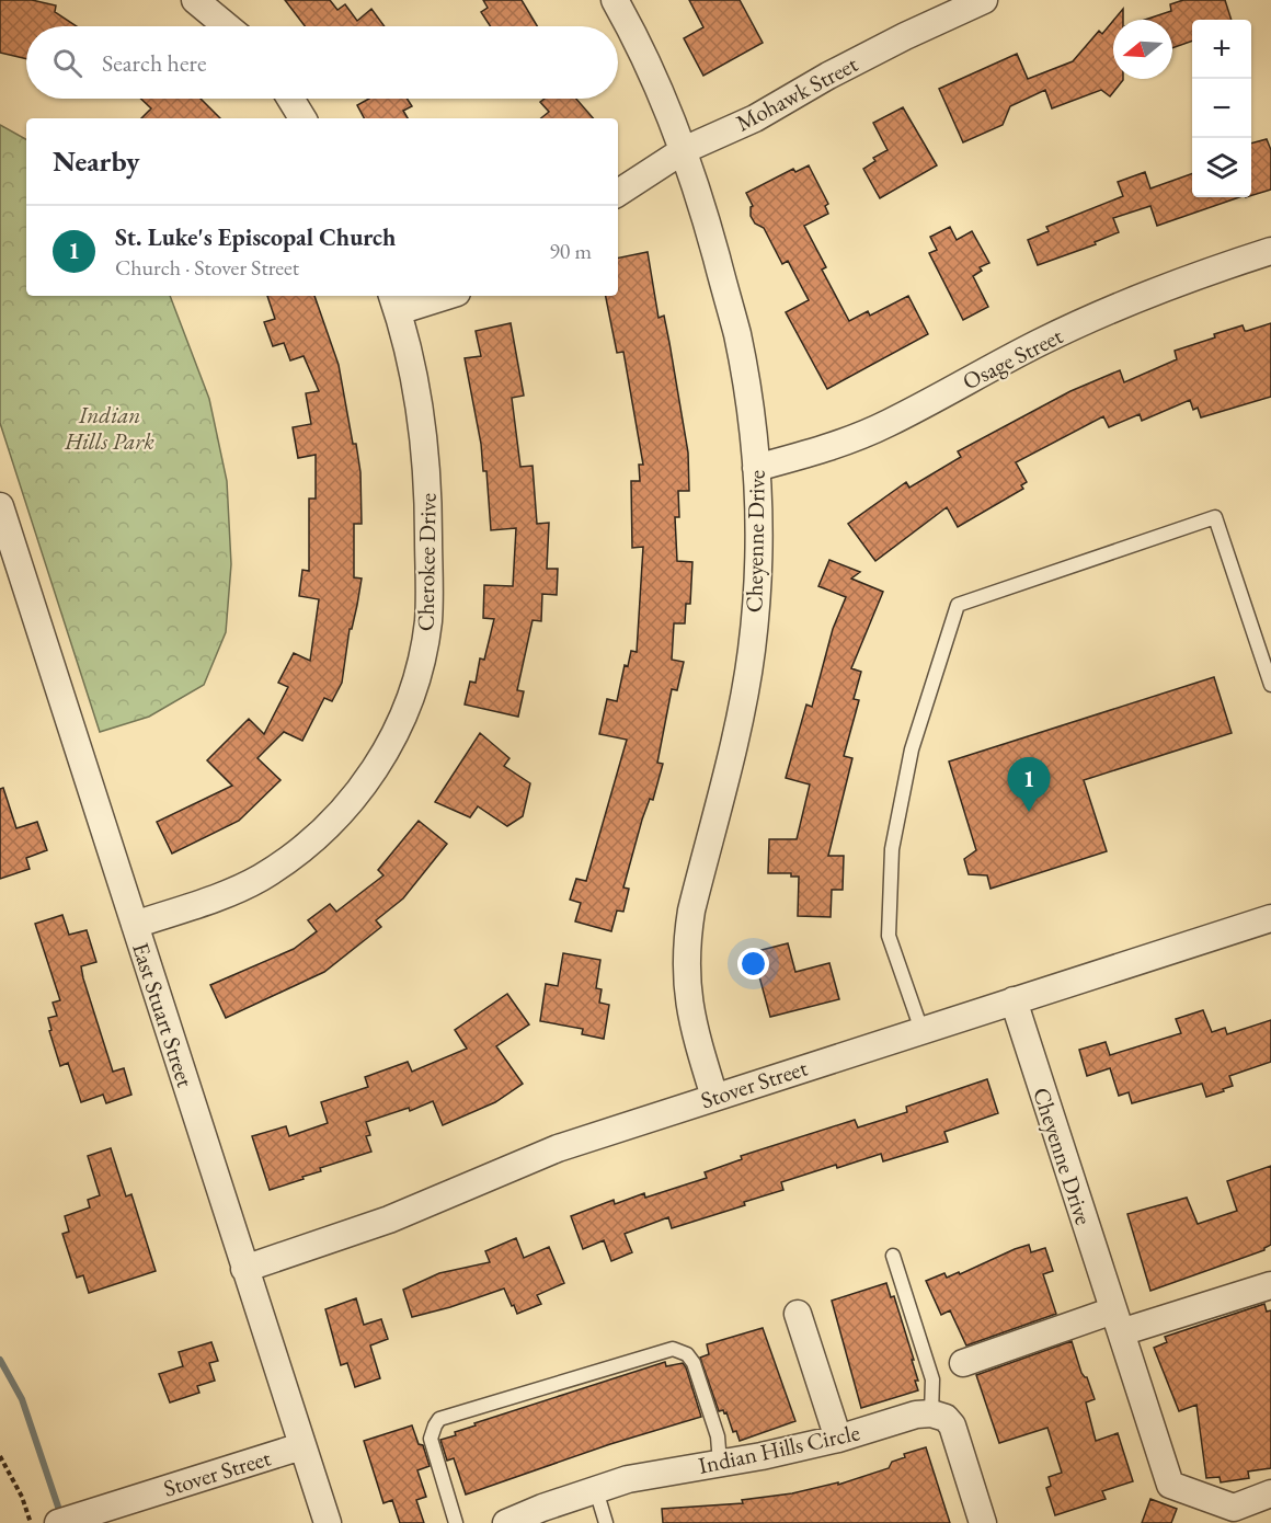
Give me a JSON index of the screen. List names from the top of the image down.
{
  "streets": {
    "street": [
      "Mohawk Street",
      "Osage Street",
      "Cheyenne Drive",
      "Cherokee Drive",
      "East Stuart Street",
      "Stover Street",
      "Indian Hills Circle"
    ]
  },
  "crossings": [
    ["Mohawk Street", "Cheyenne Drive"],
    ["Osage Street", "Cheyenne Drive"],
    ["Cheyenne Drive", "Stover Street"],
    ["Cherokee Drive", "East Stuart Street"],
    ["East Stuart Street", "Stover Street"]
  ],
  "parks": ["Indian Hills Park"],
  "north": "left",
  "page": {
    "map_buttons": ["+", "−"],
    "search": "Search here",
    "heading": "Nearby",
    "list": [
      {
        "mark": "1",
        "name": "St. Luke's Episcopal Church",
        "note": "Church · Stover Street",
        "value": "90 m"
      }
    ],
    "pins": "1"
  }
}
